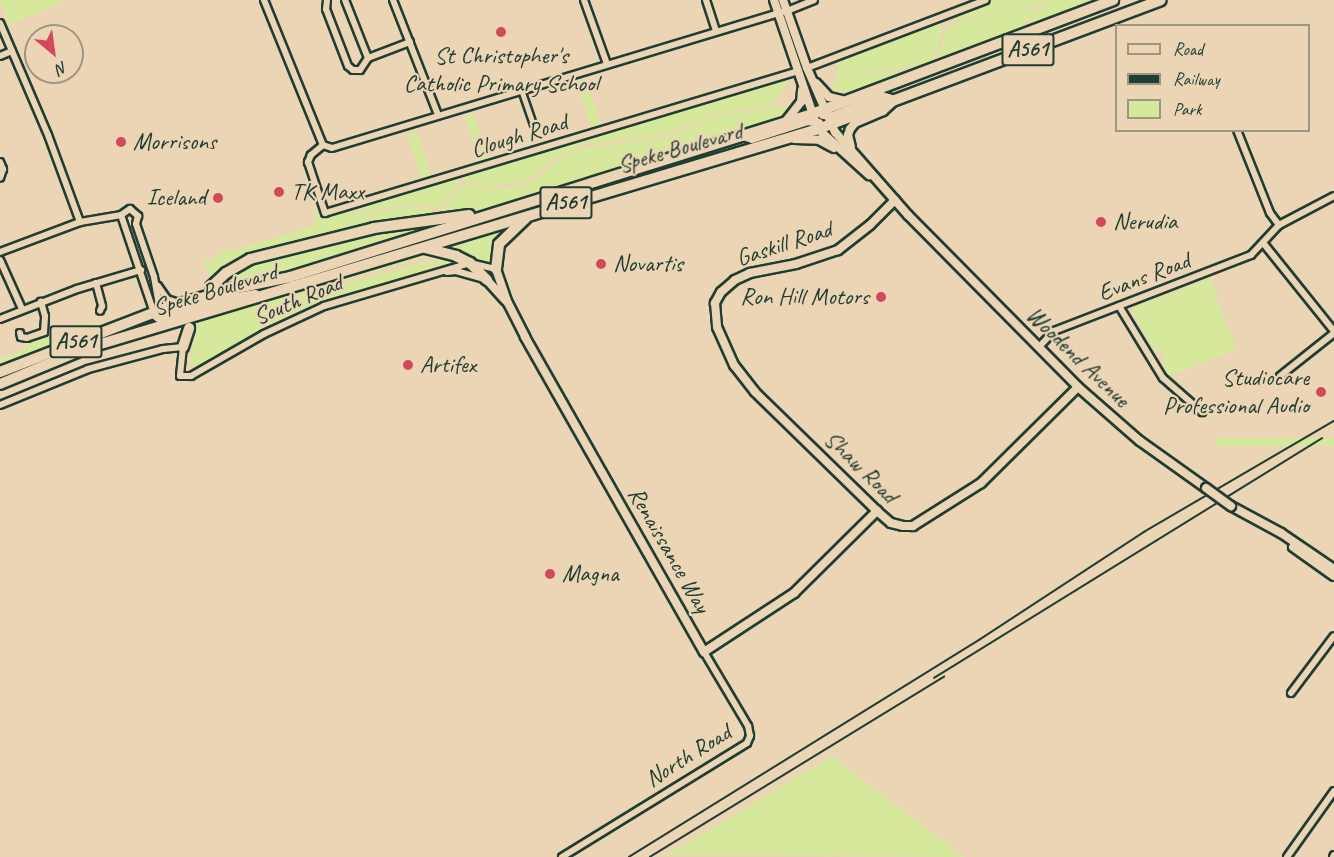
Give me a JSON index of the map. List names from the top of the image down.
{
  "streets": {
    "highway": ["A561", "Speke Boulevard"],
    "street": [
      "Clough Road",
      "Gaskill Road",
      "Evans Road",
      "South Road",
      "Woodend Avenue",
      "Shaw Road",
      "Renaissance Way",
      "North Road"
    ]
  },
  "crossings": [
    ["A561", "Speke Boulevard"],
    ["A561", "Woodend Avenue"],
    ["Speke Boulevard", "Woodend Avenue"],
    ["Gaskill Road", "Woodend Avenue"],
    ["Gaskill Road", "Shaw Road"],
    ["Evans Road", "Woodend Avenue"],
    ["Woodend Avenue", "Shaw Road"],
    ["Shaw Road", "Renaissance Way"],
    ["Renaissance Way", "North Road"]
  ],
  "places": [
    "St Christopher's Catholic Primary School",
    "Morrisons",
    "TK Maxx",
    "Iceland",
    "Nerudia",
    "Novartis",
    "Ron Hill Motors",
    "Artifex",
    "Studiocare Professional Audio",
    "Magna"
  ],
  "legend": ["Road", "Railway", "Park"],
  "north": "bottom right"
}
